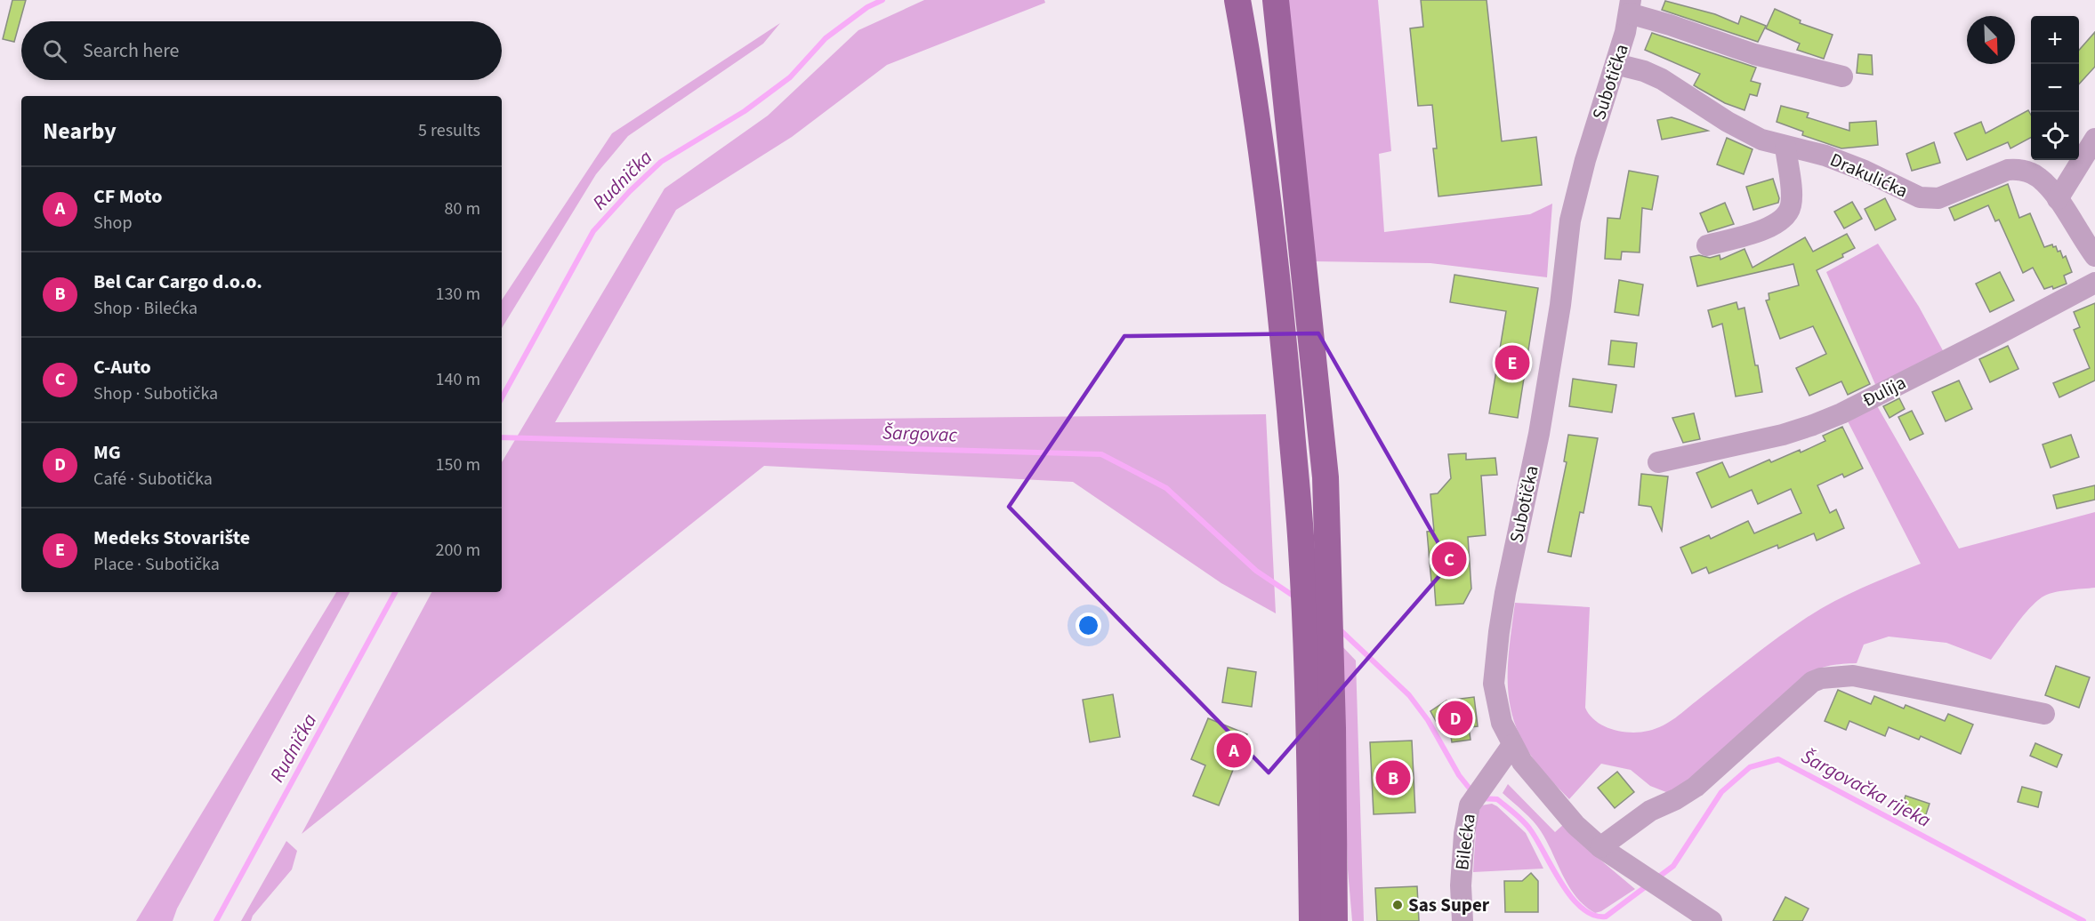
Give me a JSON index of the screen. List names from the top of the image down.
{
  "streets": {
    "street": [
      "Subotička",
      "Drakulićka",
      "Đulija",
      "Bilećka"
    ]
  },
  "crossings": [
    ["Subotička", "Drakulićka"],
    ["Subotička", "Bilećka"]
  ],
  "water": ["Rudnička", "Šargovac", "Šargovačka rijeka"],
  "places": ["Sas Super"],
  "north": "bottom right",
  "page": {
    "map_buttons": ["+", "−"],
    "search": "Search here",
    "heading": ["Nearby", "5 results"],
    "list": [
      {
        "mark": "A",
        "name": "CF Moto",
        "note": "Shop",
        "value": "80 m"
      },
      {
        "mark": "B",
        "name": "Bel Car Cargo d.o.o.",
        "note": "Shop · Bilećka",
        "value": "130 m"
      },
      {
        "mark": "C",
        "name": "C-Auto",
        "note": "Shop · Subotička",
        "value": "140 m"
      },
      {
        "mark": "D",
        "name": "MG",
        "note": "Café · Subotička",
        "value": "150 m"
      },
      {
        "mark": "E",
        "name": "Medeks Stovarište",
        "note": "Place · Subotička",
        "value": "200 m"
      }
    ],
    "pins": [
      "E",
      "C",
      "D",
      "A",
      "B"
    ]
  }
}
